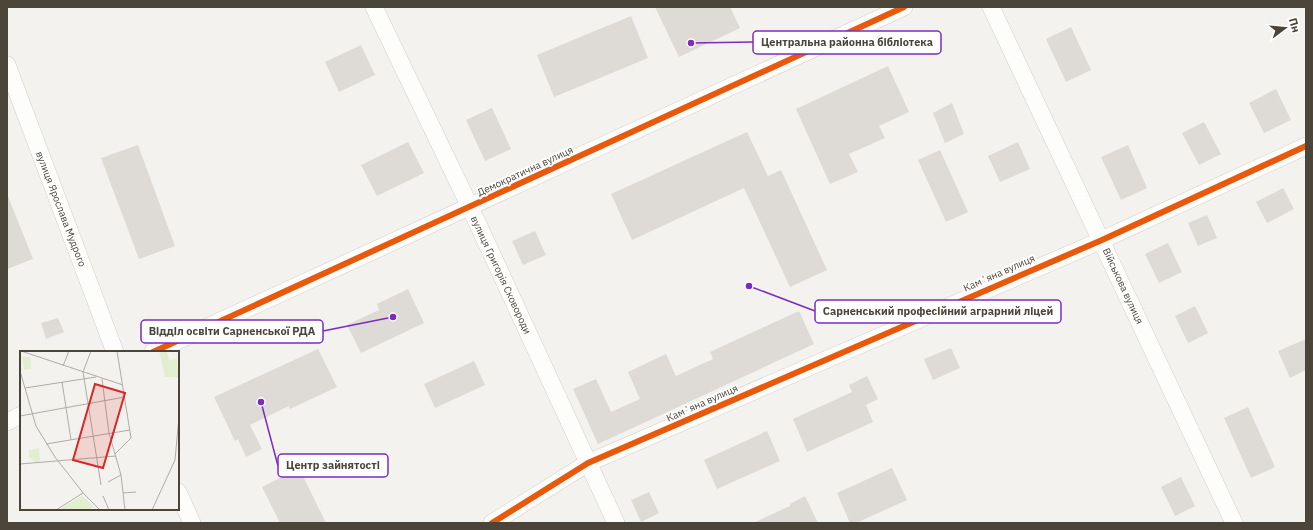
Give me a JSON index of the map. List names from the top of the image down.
{
  "streets": {
    "street": [
      "Демократична вулиця",
      "вулиця Ярослава Мудрого",
      "Камʼяна вулиця",
      "вулиця Григорія Сковороди",
      "Військова вулиця"
    ]
  },
  "crossings": [
    ["Демократична вулиця", "вулиця Григорія Сковороди"],
    ["Камʼяна вулиця", "вулиця Григорія Сковороди"],
    ["Камʼяна вулиця", "Військова вулиця"]
  ],
  "places": [
    "Центральна районна бібліотека",
    "Сарненський професійний аграрний ліцей",
    "Відділ освіти Сарненської РДА",
    "Центр зайнятості"
  ],
  "north": "right"
}
